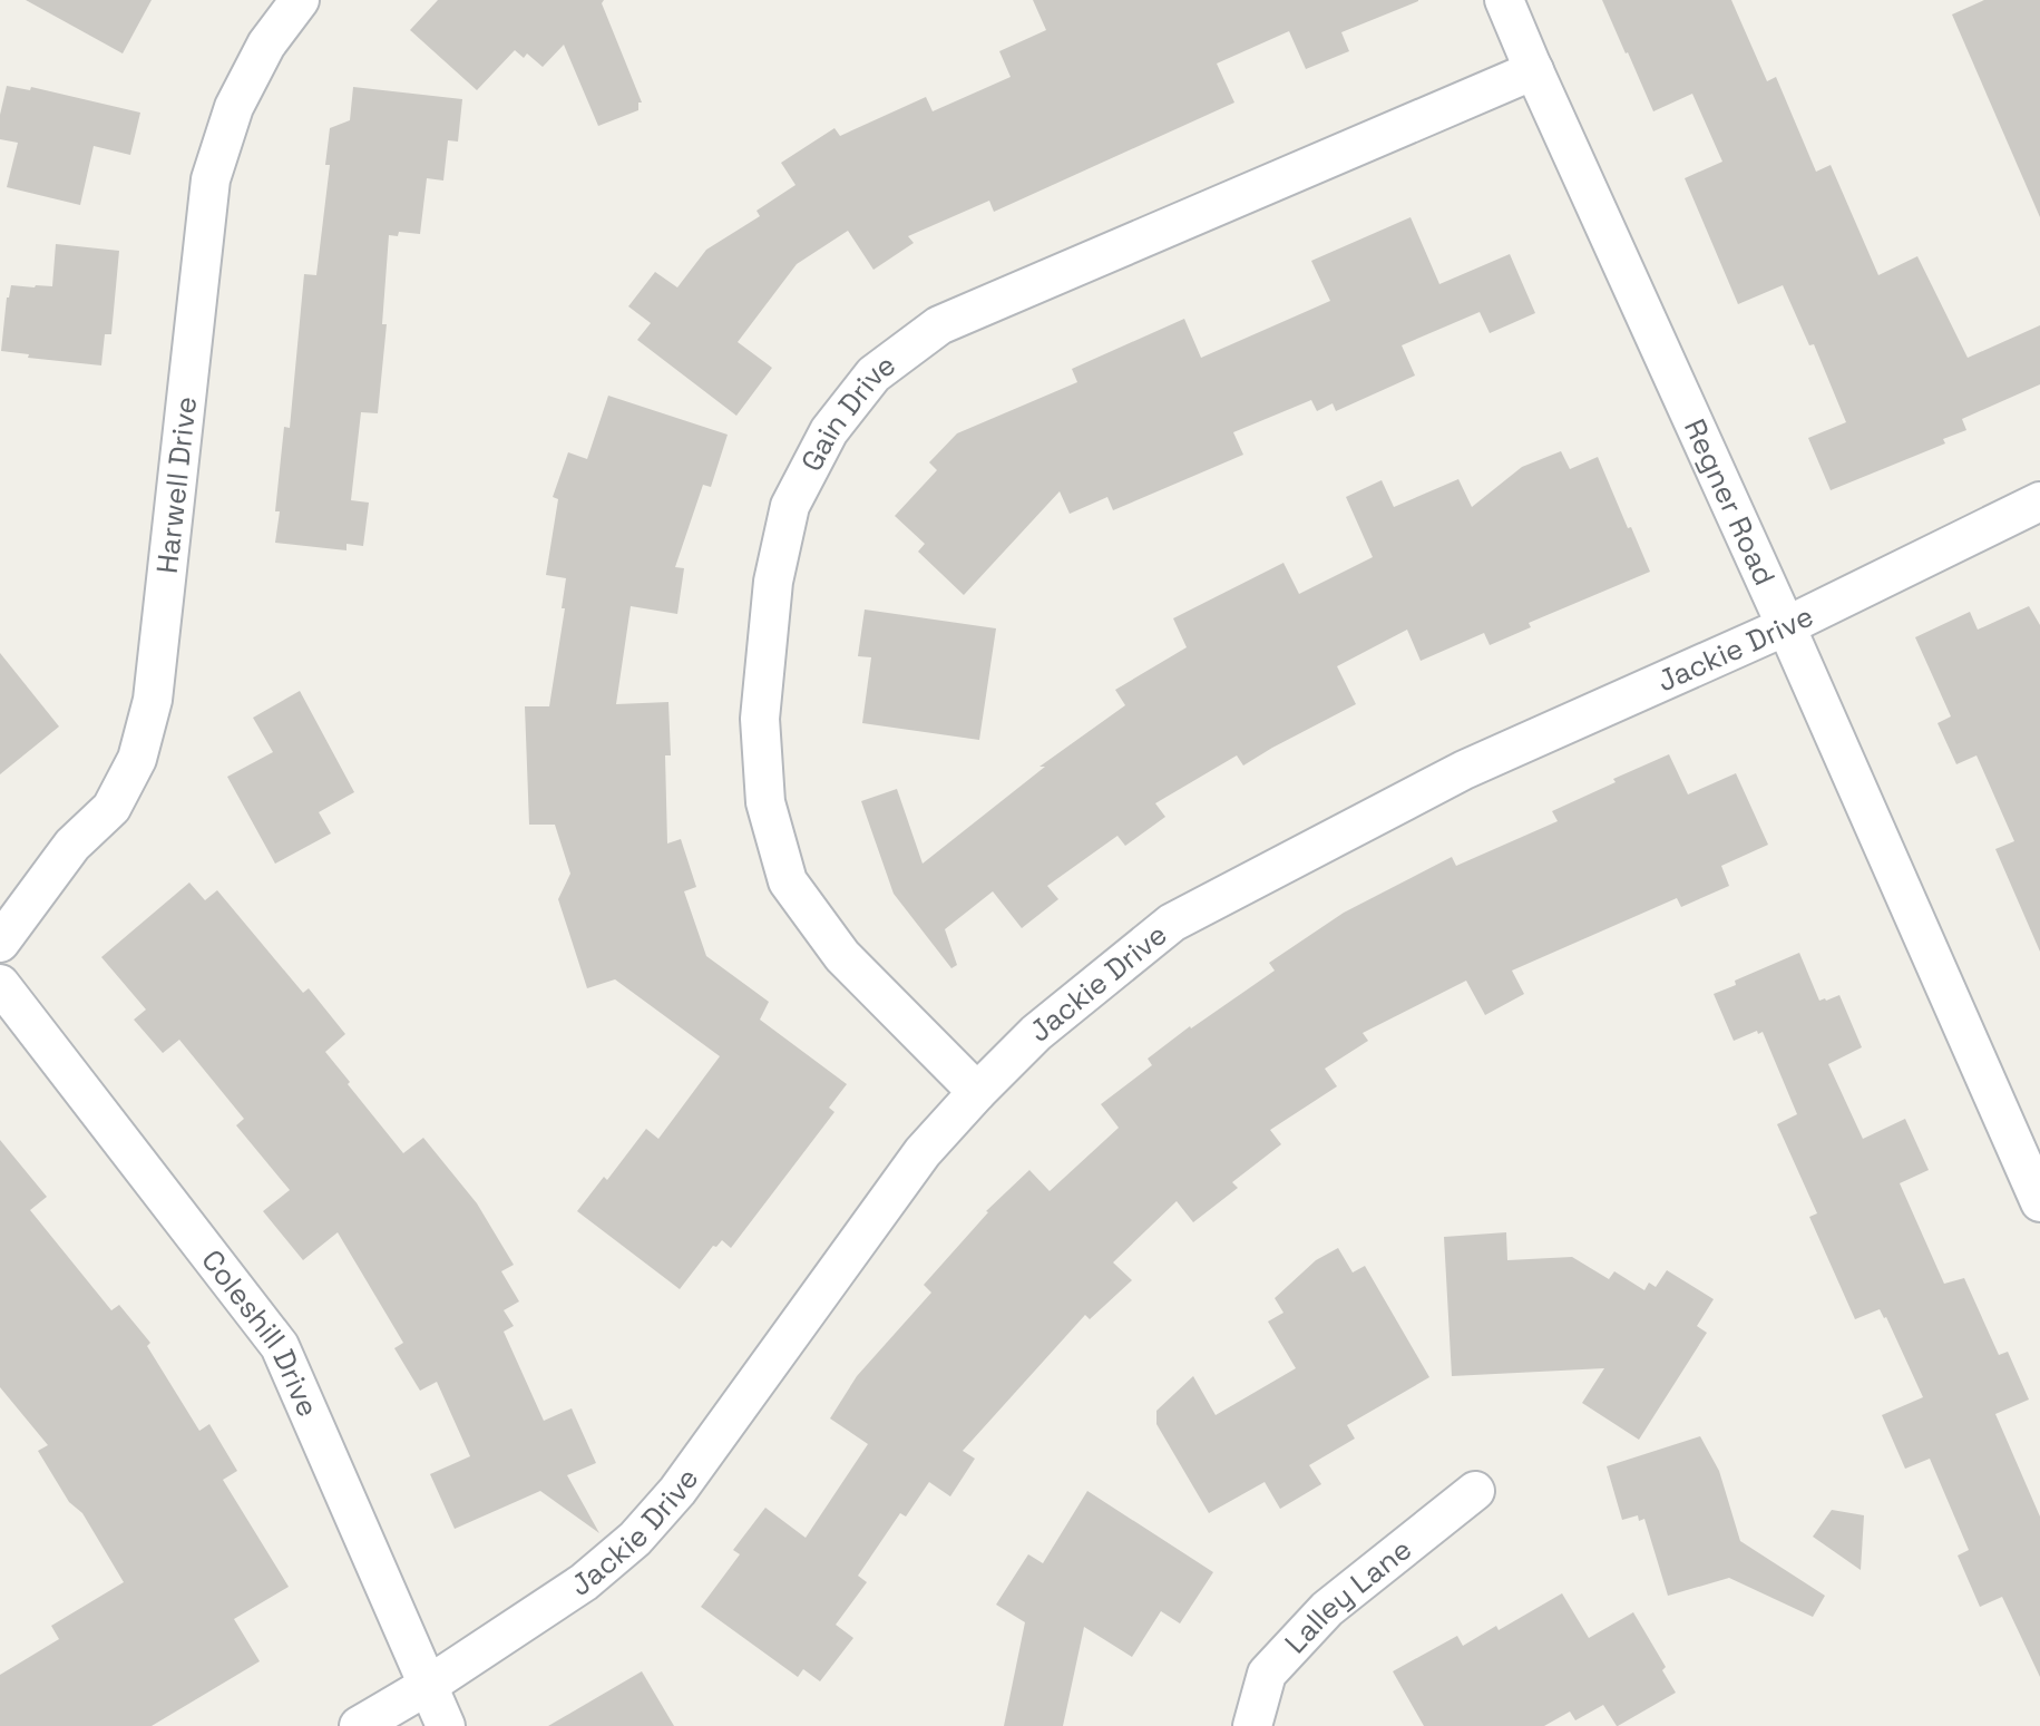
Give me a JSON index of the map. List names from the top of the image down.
{
  "streets": {
    "street": [
      "Gain Drive",
      "Harwell Drive",
      "Regner Road",
      "Jackie Drive",
      "Coleshill Drive",
      "Lalley Lane"
    ]
  },
  "crossings": [
    ["Gain Drive", "Regner Road"],
    ["Gain Drive", "Jackie Drive"],
    ["Regner Road", "Jackie Drive"],
    ["Jackie Drive", "Coleshill Drive"]
  ]
}
